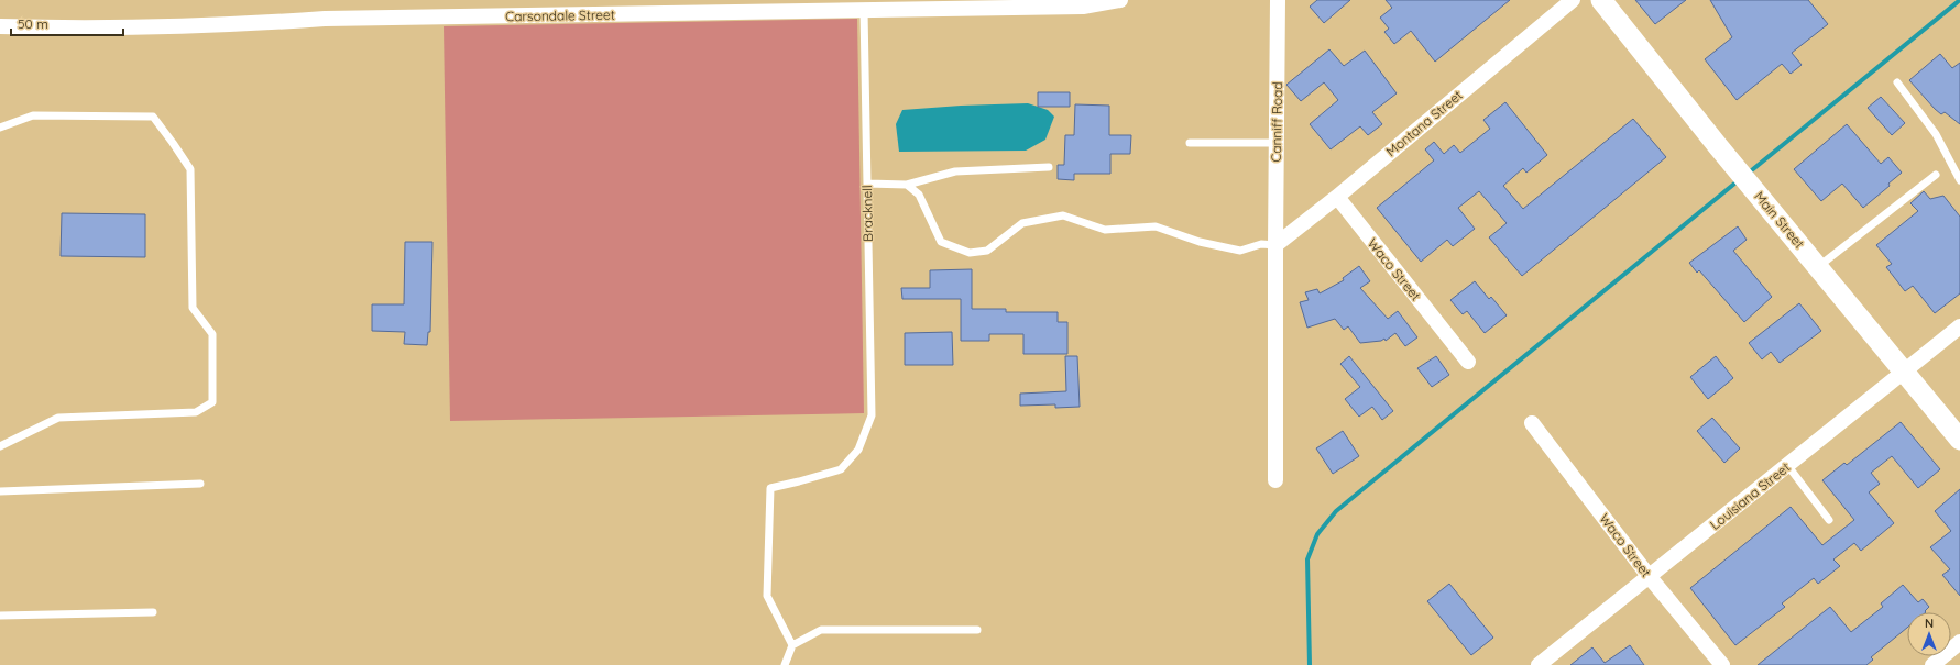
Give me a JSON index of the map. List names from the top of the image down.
{
  "streets": {
    "street": [
      "Carsondale Street",
      "Canniff Road",
      "Montana Street",
      "Main Street",
      "Waco Street",
      "Louisiana Street"
    ],
    "lane": ["Bracknell"]
  },
  "crossings": [
    ["Carsondale Street", "Bracknell"],
    ["Canniff Road", "Montana Street"],
    ["Montana Street", "Waco Street"],
    ["Main Street", "Louisiana Street"],
    ["Waco Street", "Louisiana Street"]
  ],
  "scale_bar": "50 m",
  "north": "top"
}
